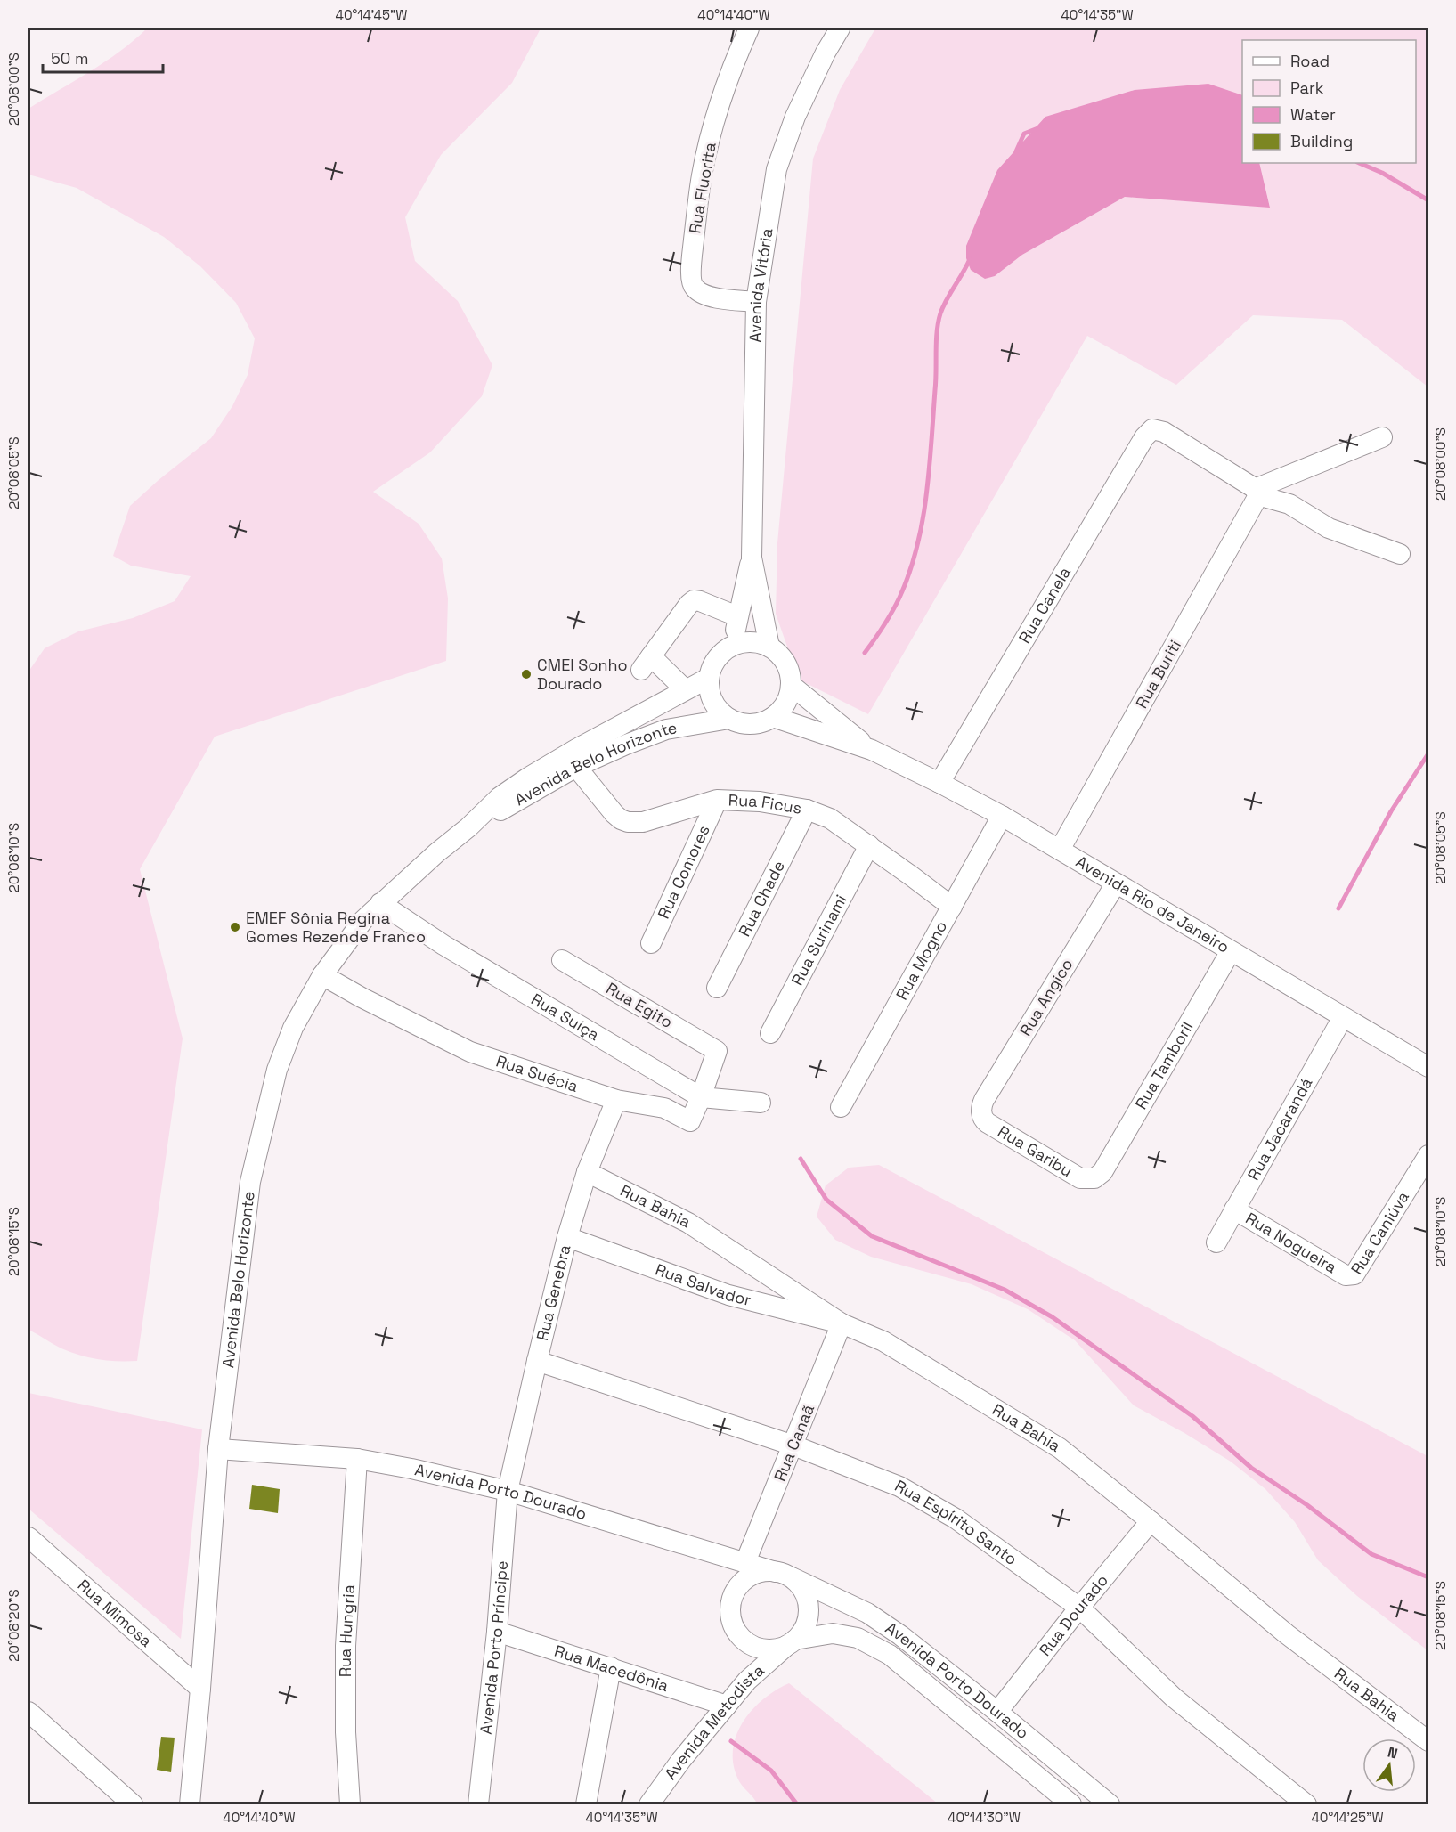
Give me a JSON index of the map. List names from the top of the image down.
{
  "streets": {
    "street": [
      "Rua Fluorita",
      "Avenida Vitória",
      "Rua Canela",
      "Rua Buriti",
      "Avenida Belo Horizonte",
      "Rua Ficus",
      "Rua Comores",
      "Rua Chade",
      "Avenida Rio de Janeiro",
      "Rua Surinami",
      "Rua Mogno",
      "Rua Angico",
      "Rua Egito",
      "Rua Suíça",
      "Rua Tamboril",
      "Rua Suécia",
      "Rua Jacarandá",
      "Rua Garibu",
      "Rua Bahia",
      "Rua Caniúva",
      "Rua Nogueira",
      "Rua Salvador",
      "Rua Genebra",
      "Rua Canaã",
      "Avenida Porto Dourado",
      "Rua Espírito Santo",
      "Rua Mimosa",
      "Rua Dourado",
      "Rua Hungria",
      "Avenida Porto Príncipe",
      "Rua Macedônia",
      "Avenida Metodista"
    ]
  },
  "crossings": [
    ["Rua Fluorita", "Avenida Vitória"],
    ["Avenida Vitória", "Avenida Belo Horizonte"],
    ["Avenida Vitória", "Avenida Rio de Janeiro"],
    ["Rua Canela", "Rua Buriti"],
    ["Rua Canela", "Avenida Rio de Janeiro"],
    ["Rua Buriti", "Avenida Rio de Janeiro"],
    ["Avenida Belo Horizonte", "Rua Ficus"],
    ["Avenida Belo Horizonte", "Avenida Rio de Janeiro"],
    ["Avenida Belo Horizonte", "Rua Suíça"],
    ["Avenida Belo Horizonte", "Rua Suécia"],
    ["Avenida Belo Horizonte", "Avenida Porto Dourado"],
    ["Avenida Belo Horizonte", "Rua Mimosa"],
    ["Rua Ficus", "Rua Comores"],
    ["Rua Ficus", "Rua Chade"],
    ["Rua Ficus", "Rua Surinami"],
    ["Rua Ficus", "Rua Mogno"],
    ["Avenida Rio de Janeiro", "Rua Mogno"],
    ["Avenida Rio de Janeiro", "Rua Angico"],
    ["Avenida Rio de Janeiro", "Rua Tamboril"],
    ["Avenida Rio de Janeiro", "Rua Jacarandá"],
    ["Rua Angico", "Rua Garibu"],
    ["Rua Egito", "Rua Suécia"],
    ["Rua Suíça", "Rua Suécia"],
    ["Rua Tamboril", "Rua Garibu"],
    ["Rua Suécia", "Rua Genebra"],
    ["Rua Jacarandá", "Rua Nogueira"],
    ["Rua Bahia", "Rua Salvador"],
    ["Rua Bahia", "Rua Genebra"],
    ["Rua Bahia", "Rua Canaã"],
    ["Rua Bahia", "Rua Dourado"],
    ["Rua Caniúva", "Rua Nogueira"],
    ["Rua Salvador", "Rua Genebra"],
    ["Rua Salvador", "Rua Canaã"],
    ["Rua Genebra", "Avenida Porto Dourado"],
    ["Rua Genebra", "Rua Espírito Santo"],
    ["Rua Genebra", "Avenida Porto Príncipe"],
    ["Rua Canaã", "Avenida Porto Dourado"],
    ["Rua Canaã", "Rua Espírito Santo"],
    ["Avenida Porto Dourado", "Rua Dourado"],
    ["Avenida Porto Dourado", "Rua Hungria"],
    ["Avenida Porto Dourado", "Avenida Porto Príncipe"],
    ["Avenida Porto Dourado", "Avenida Metodista"],
    ["Rua Espírito Santo", "Rua Dourado"],
    ["Avenida Porto Príncipe", "Rua Macedônia"],
    ["Rua Macedônia", "Avenida Metodista"]
  ],
  "places": ["CMEI Sonho Dourado", "EMEF Sônia Regina Gomes Rezende Franco"],
  "legend": [
    "Road",
    "Park",
    "Water",
    "Building"
  ],
  "scale_bar": "50 m",
  "north": "top",
  "coordinates": [
    "40°14'45\"W",
    "40°14'40\"W",
    "40°14'35\"W",
    "20°08'00\"S",
    "20°08'05\"S",
    "20°08'10\"S",
    "20°08'15\"S",
    "20°08'20\"S",
    "40°14'30\"W",
    "40°14'25\"W"
  ]
}
